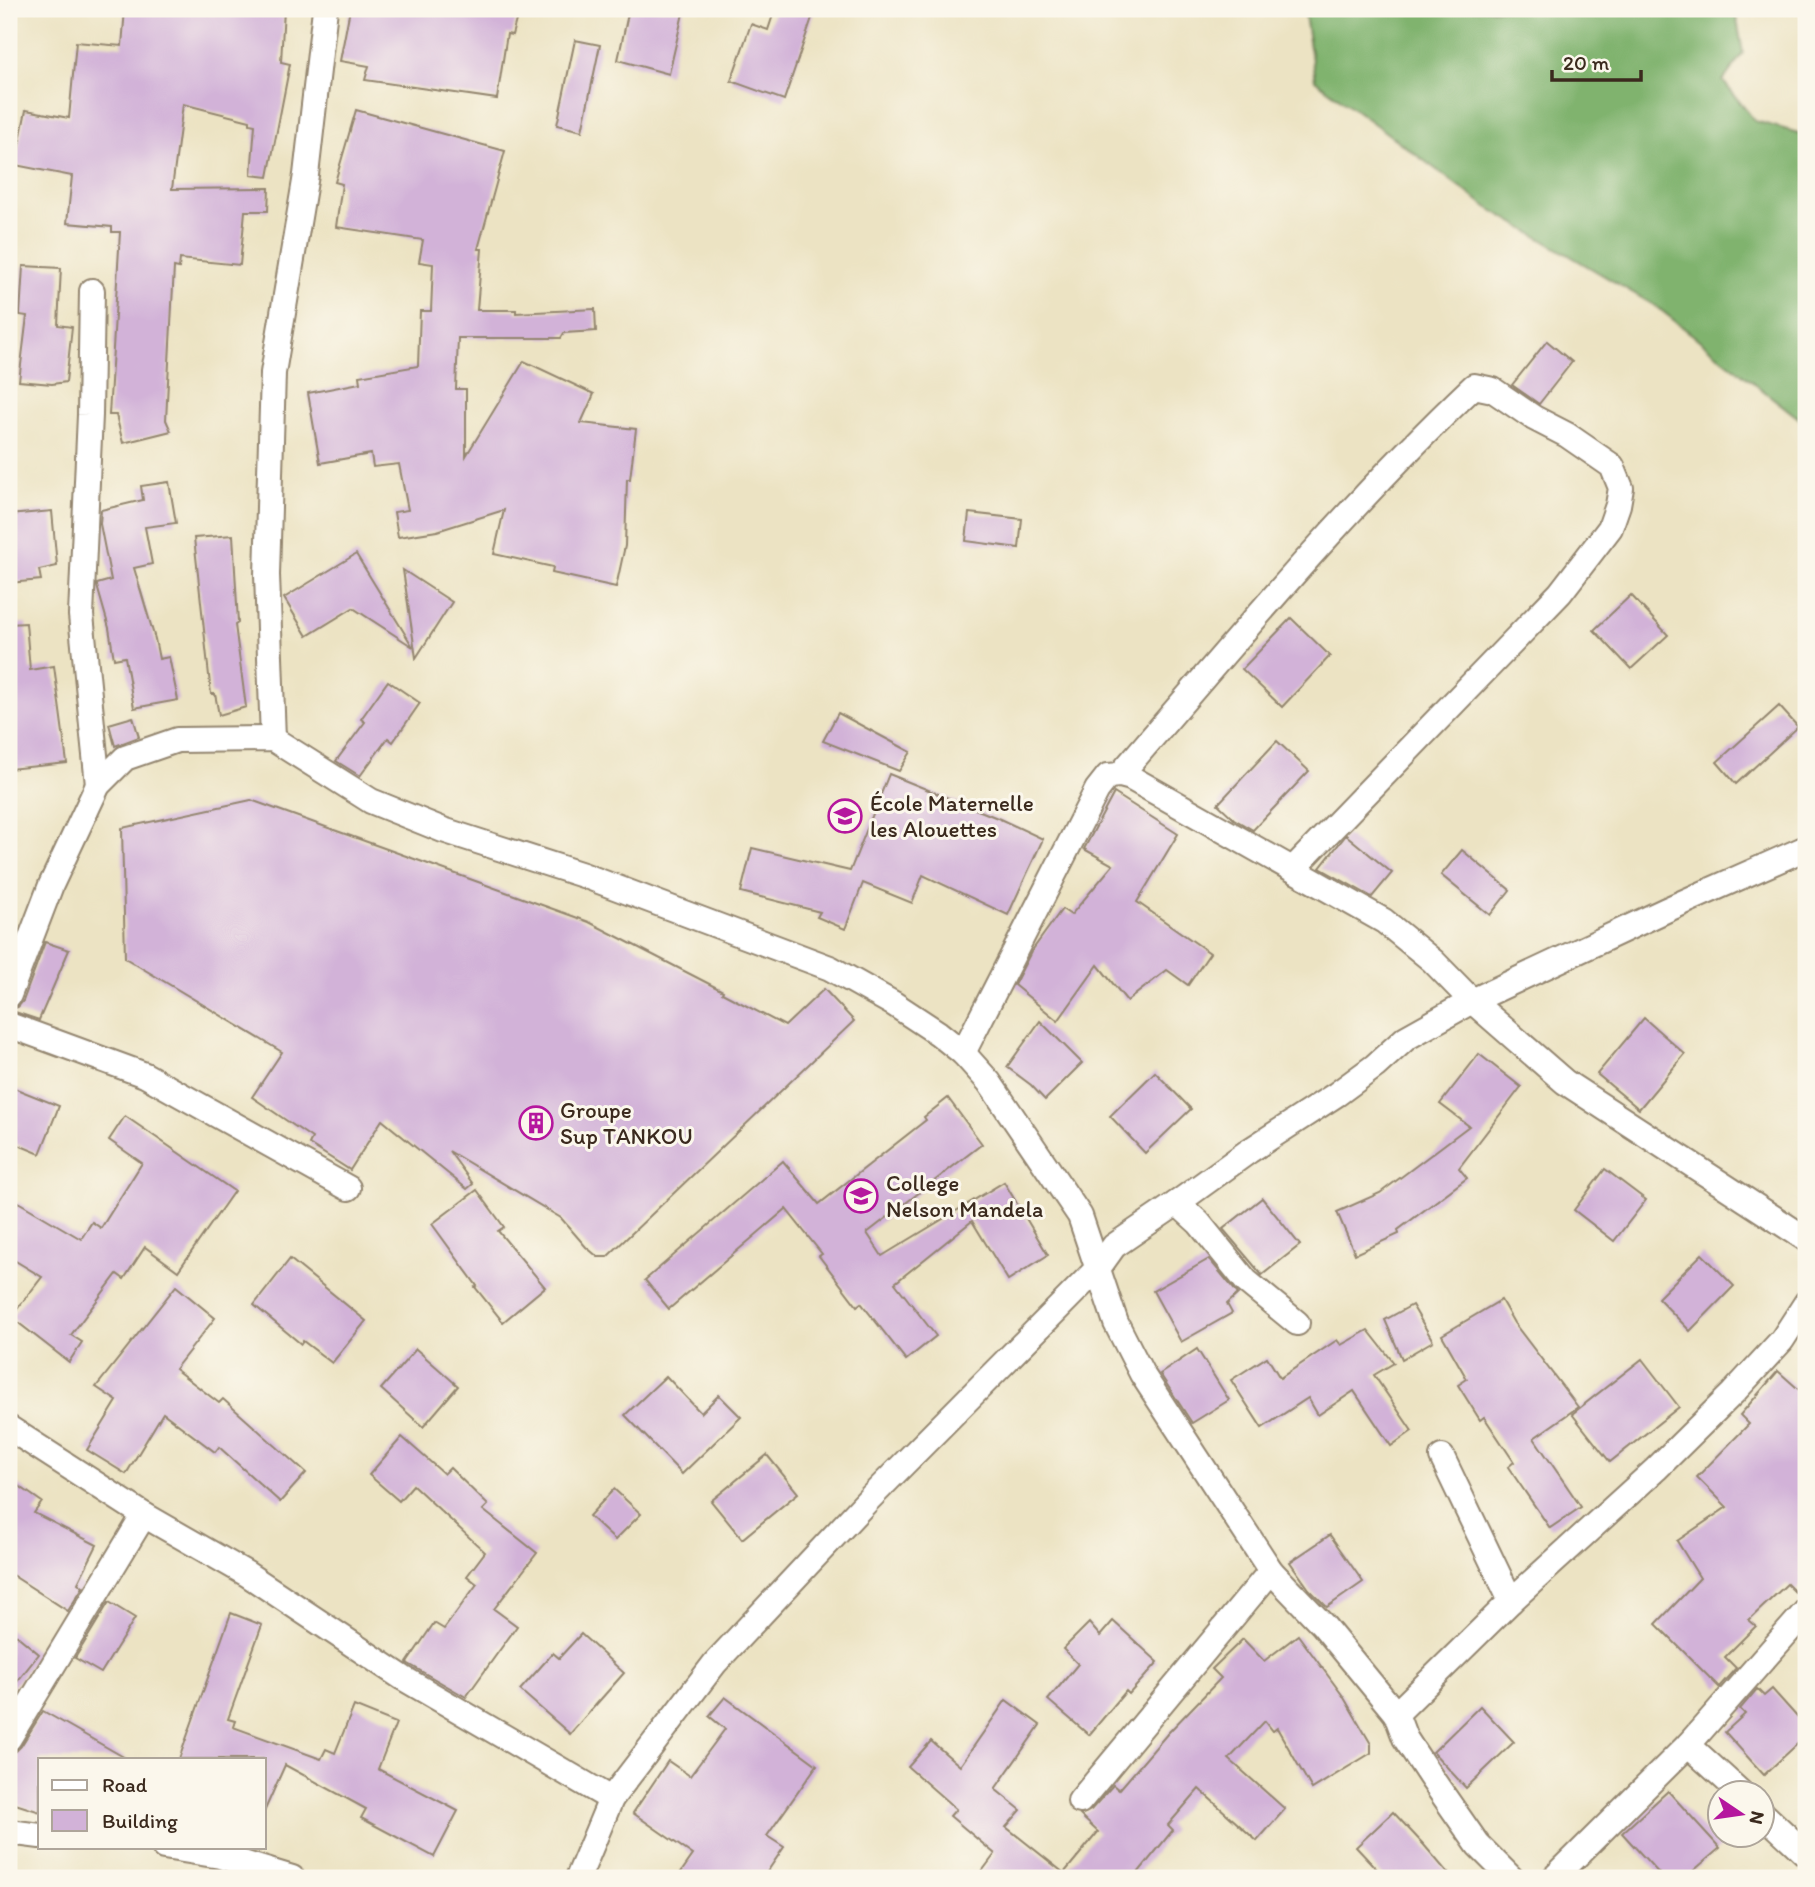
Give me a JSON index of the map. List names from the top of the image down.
{
  "places": {
    "school or university": ["École Maternelle les Alouettes", "College Nelson Mandela"],
    "building": ["Groupe Sup TANKOU"]
  },
  "legend": ["Road", "Building"],
  "scale_bar": "20 m",
  "north": "right"
}
